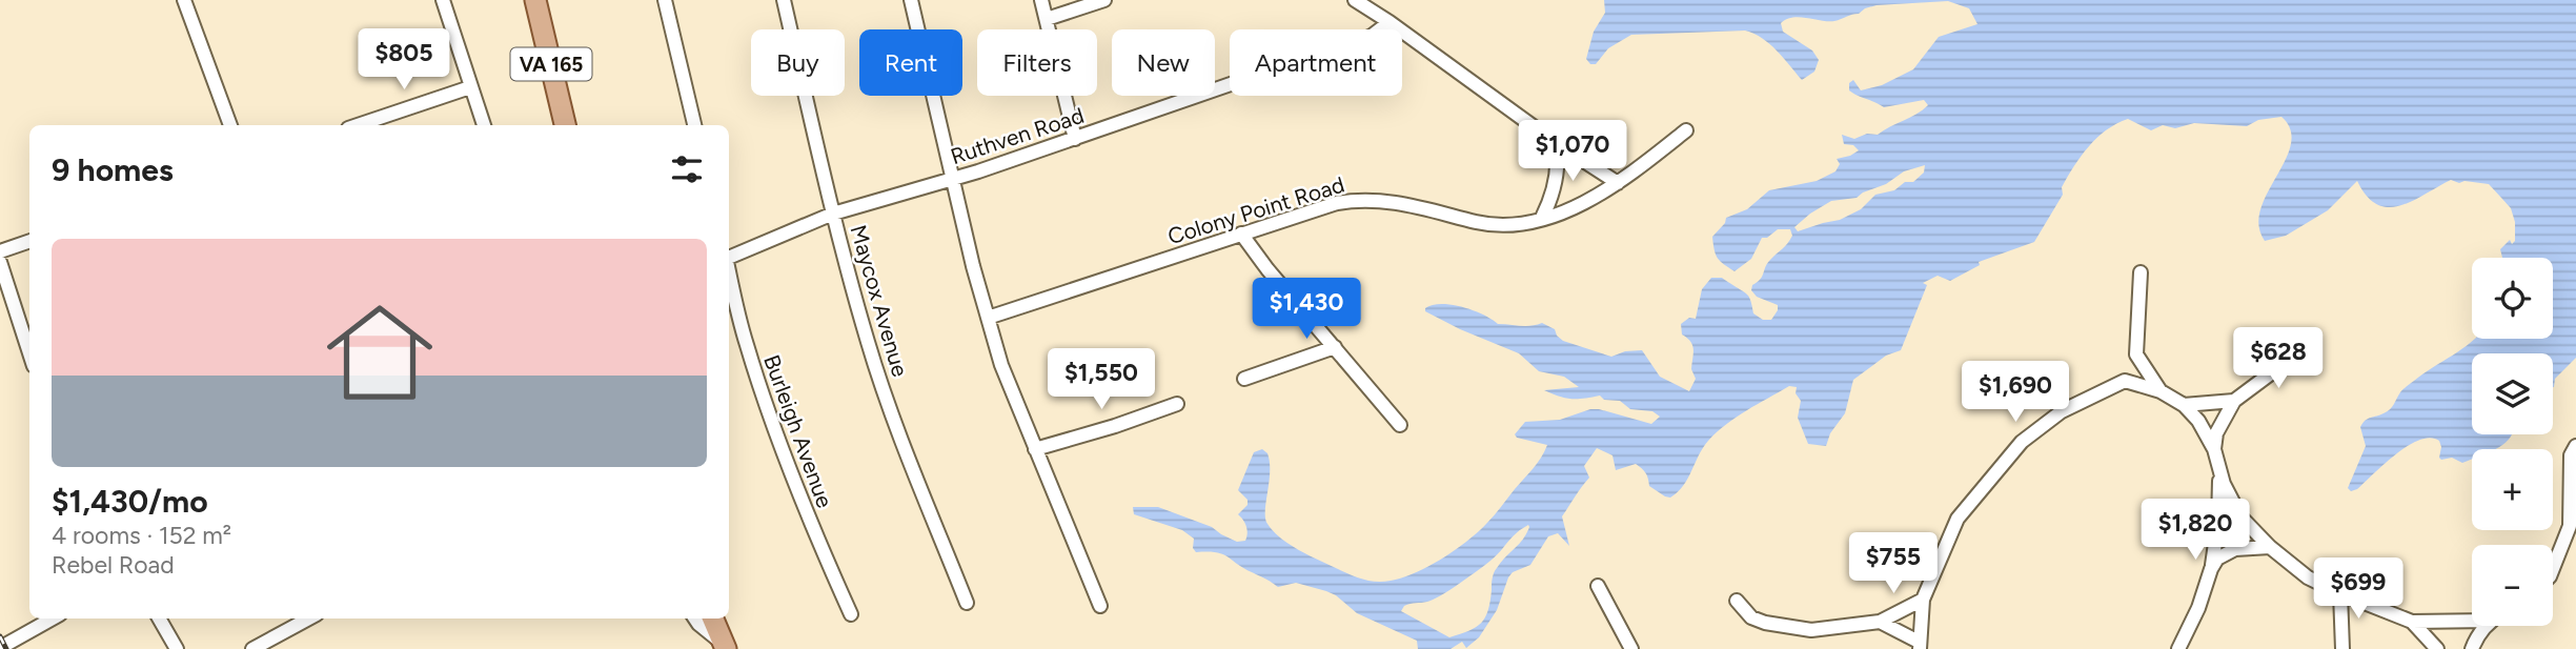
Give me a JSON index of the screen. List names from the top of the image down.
{
  "streets": {
    "main road": ["VA 165"],
    "street": [
      "Ruthven Road",
      "Colony Point Road",
      "Maycox Avenue",
      "Burleigh Avenue"
    ]
  },
  "crossings": [
    ["Ruthven Road", "Maycox Avenue"]
  ],
  "page": {
    "price": [
      "$805",
      "$1,070",
      "$1,430",
      "$628",
      "$1,550",
      "$1,690",
      "$1,820",
      "$755",
      "$699"
    ],
    "chip": [
      "Buy",
      "Rent",
      "Filters",
      "New",
      "Apartment"
    ],
    "heading": "9 homes",
    "list": [
      {
        "name": "$1,430/mo",
        "note": "4 rooms · 152 m² · Rebel Road"
      }
    ],
    "map_buttons": ["+", "−"]
  }
}
